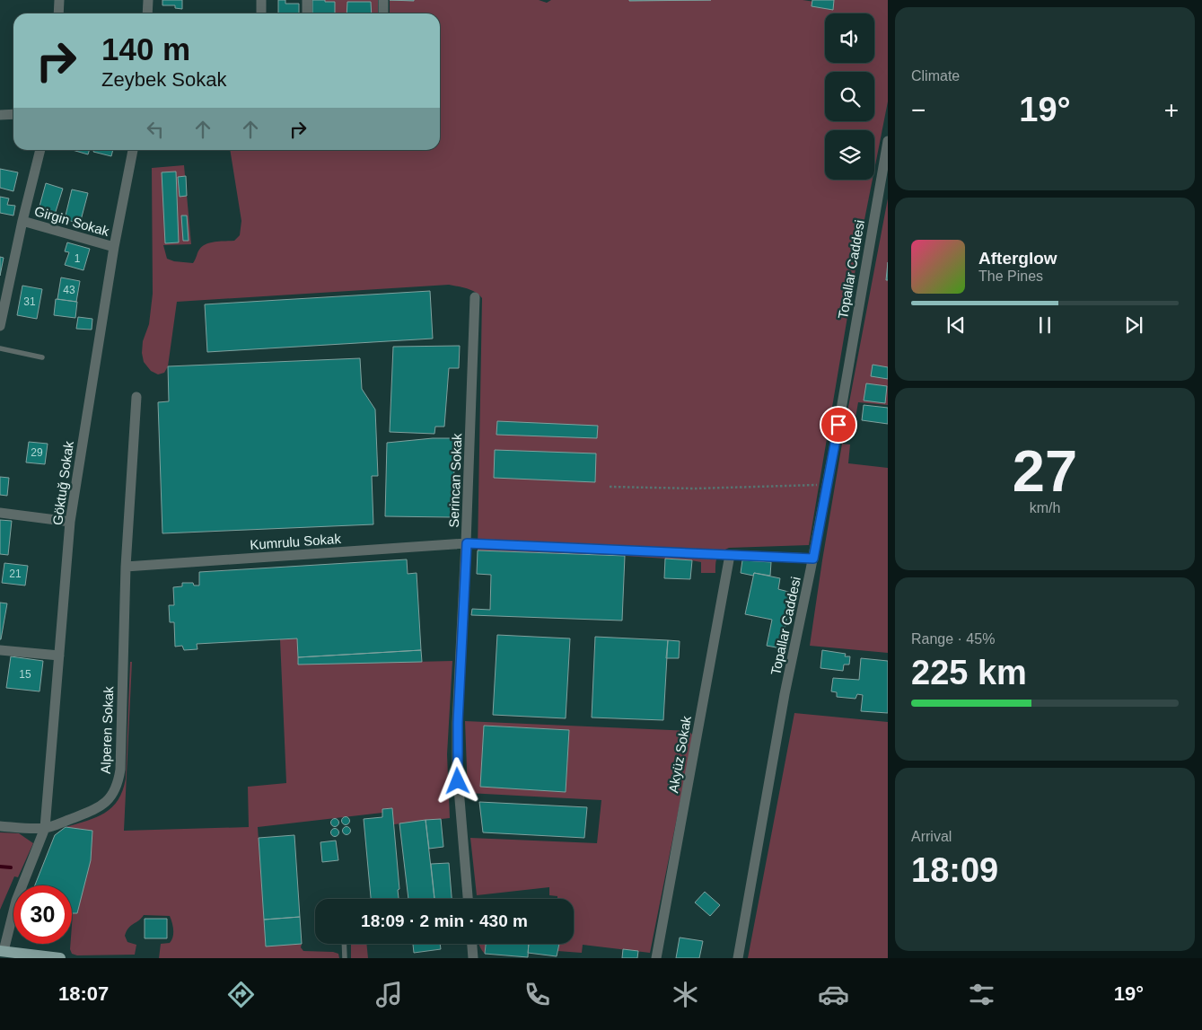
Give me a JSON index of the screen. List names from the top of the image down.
{
  "streets": {
    "street": [
      "Girgin Sokak",
      "Topallar Caddesi",
      "Serincan Sokak",
      "Göktuğ Sokak",
      "Kumrulu Sokak",
      "Alperen Sokak",
      "Akyüz Sokak"
    ]
  },
  "crossings": [
    ["Girgin Sokak", "Göktuğ Sokak"],
    ["Topallar Caddesi", "Kumrulu Sokak"],
    ["Serincan Sokak", "Kumrulu Sokak"],
    ["Göktuğ Sokak", "Alperen Sokak"],
    ["Kumrulu Sokak", "Alperen Sokak"],
    ["Kumrulu Sokak", "Akyüz Sokak"]
  ],
  "house_numbers": [
    "1",
    "43",
    "31",
    "29",
    "21",
    "15"
  ],
  "page": {
    "tile": [
      "Climate",
      ["27", "km/h"],
      ["Range · 45%", "225 km"],
      ["Arrival", "18:09"]
    ],
    "turn": ["140 m", "Zeybek Sokak"],
    "heat": ["−", "19°", "+"],
    "song": ["Afterglow", "The Pines"],
    "limit": "30",
    "trip": "18:09 · 2 min · 430 m",
    "tabs": ["18:07", "19°"]
  }
}
